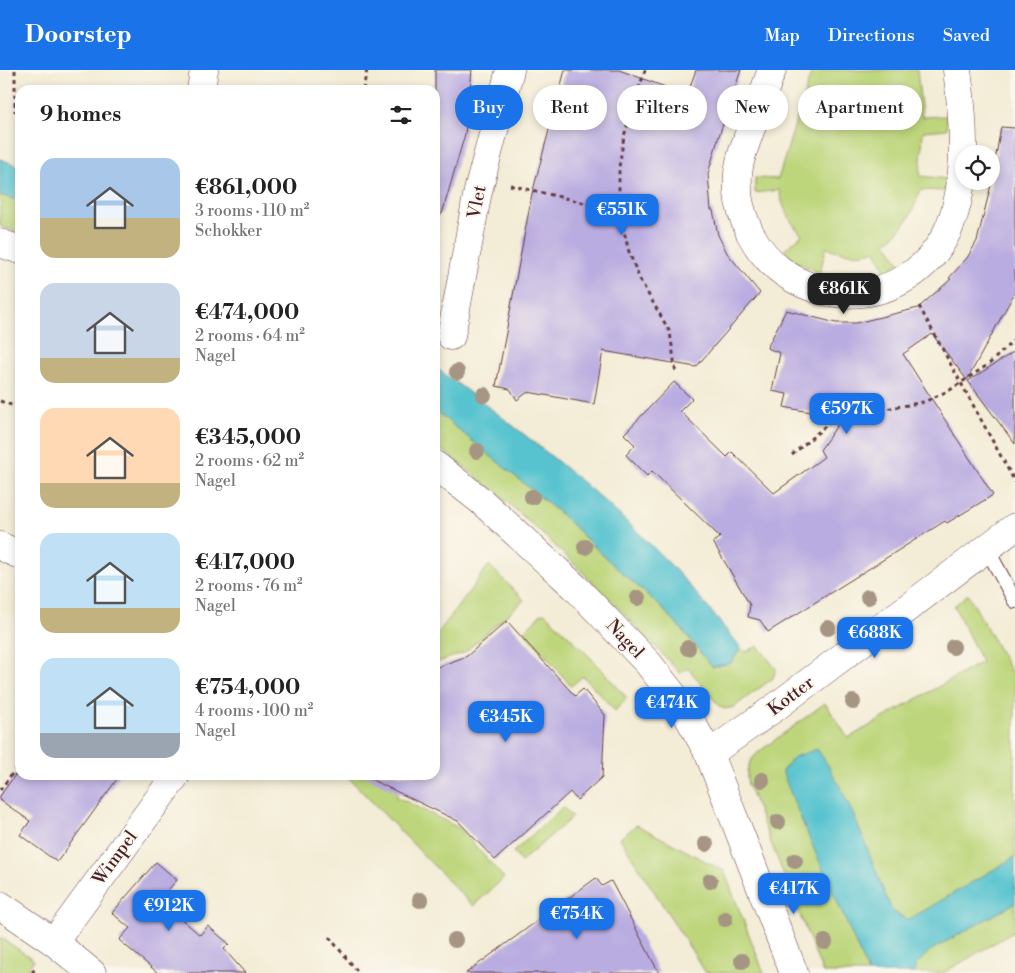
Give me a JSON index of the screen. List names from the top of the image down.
{
  "streets": {
    "street": [
      "Vlet",
      "Nagel",
      "Kotter",
      "Wimpel"
    ]
  },
  "crossings": [
    ["Nagel", "Kotter"]
  ],
  "page": {
    "header": "Doorstep",
    "nav": ["Map", "Directions", "Saved"],
    "chip": [
      "Buy",
      "Rent",
      "Filters",
      "New",
      "Apartment"
    ],
    "heading": "9 homes",
    "list": [
      {
        "name": "€861,000",
        "note": "3 rooms · 110 m² · Schokker"
      },
      {
        "name": "€474,000",
        "note": "2 rooms · 64 m² · Nagel"
      },
      {
        "name": "€345,000",
        "note": "2 rooms · 62 m² · Nagel"
      },
      {
        "name": "€417,000",
        "note": "2 rooms · 76 m² · Nagel"
      },
      {
        "name": "€754,000",
        "note": "4 rooms · 100 m² · Nagel"
      }
    ],
    "price": [
      "€551K",
      "€861K",
      "€597K",
      "€688K",
      "€474K",
      "€345K",
      "€417K",
      "€912K",
      "€754K"
    ]
  }
}
